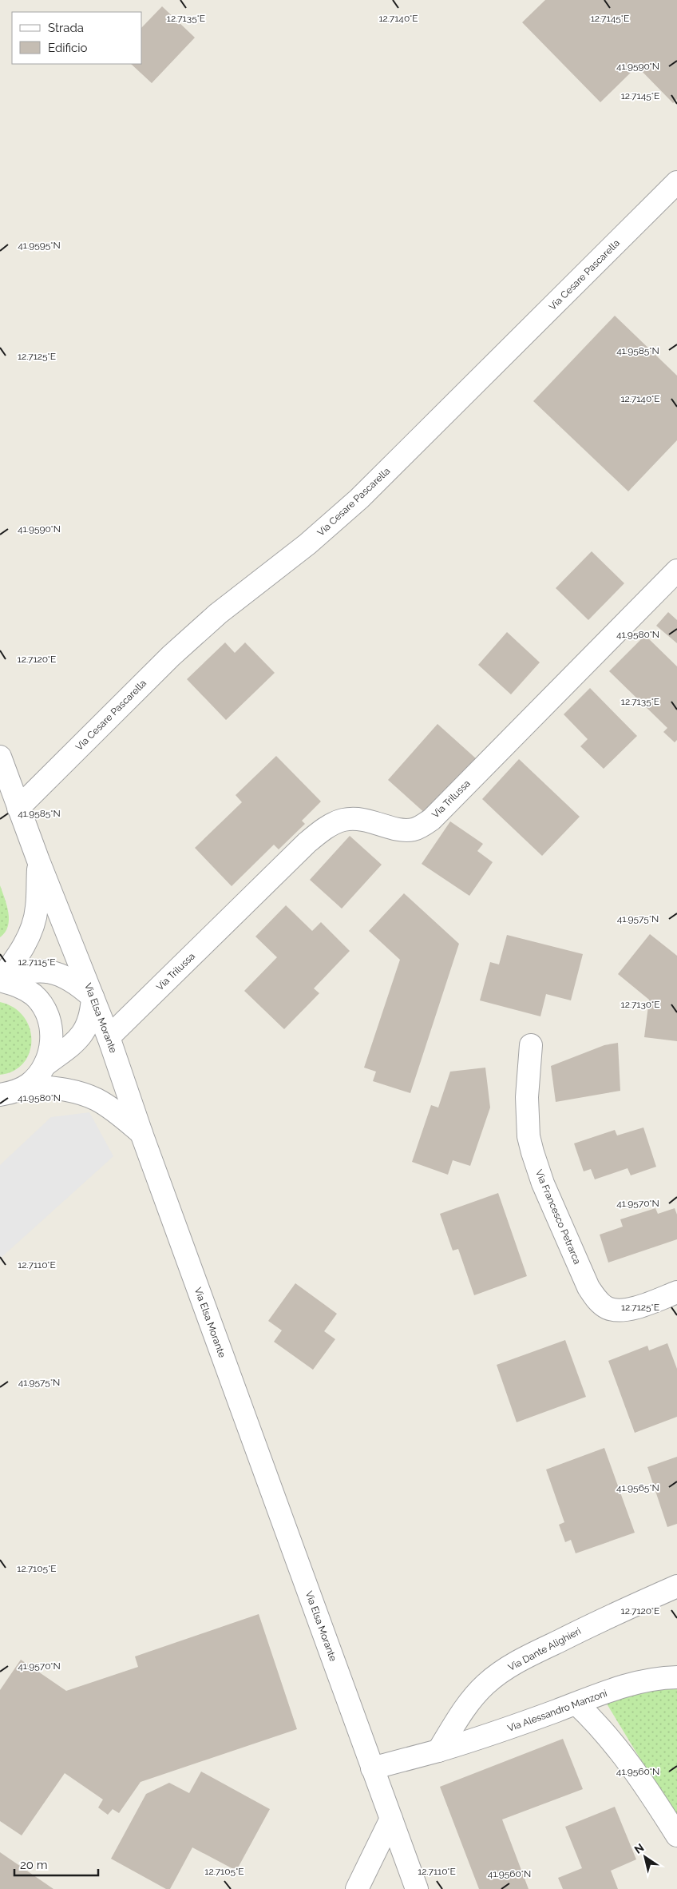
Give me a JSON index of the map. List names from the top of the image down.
{
  "streets": {
    "street": [
      "Via Cesare Pascarella",
      "Via Trilussa",
      "Via Elsa Morante",
      "Via Francesco Petrarca",
      "Via Dante Alighieri",
      "Via Alessandro Manzoni"
    ]
  },
  "crossings": [
    ["Via Cesare Pascarella", "Via Elsa Morante"],
    ["Via Trilussa", "Via Elsa Morante"],
    ["Via Dante Alighieri", "Via Alessandro Manzoni"]
  ],
  "legend": ["Strada", "Edificio"],
  "scale_bar": "20 m",
  "north": "top left",
  "coordinates": [
    "12.7135°E",
    "12.7140°E",
    "12.7145°E",
    "41.9590°N",
    "41.9595°N",
    "41.9585°N",
    "12.7125°E",
    "41.9580°N",
    "12.7120°E",
    "41.9575°N",
    "12.7115°E",
    "12.7130°E",
    "41.9570°N",
    "12.7110°E",
    "41.9565°N",
    "12.7105°E",
    "41.9560°N"
  ]
}
